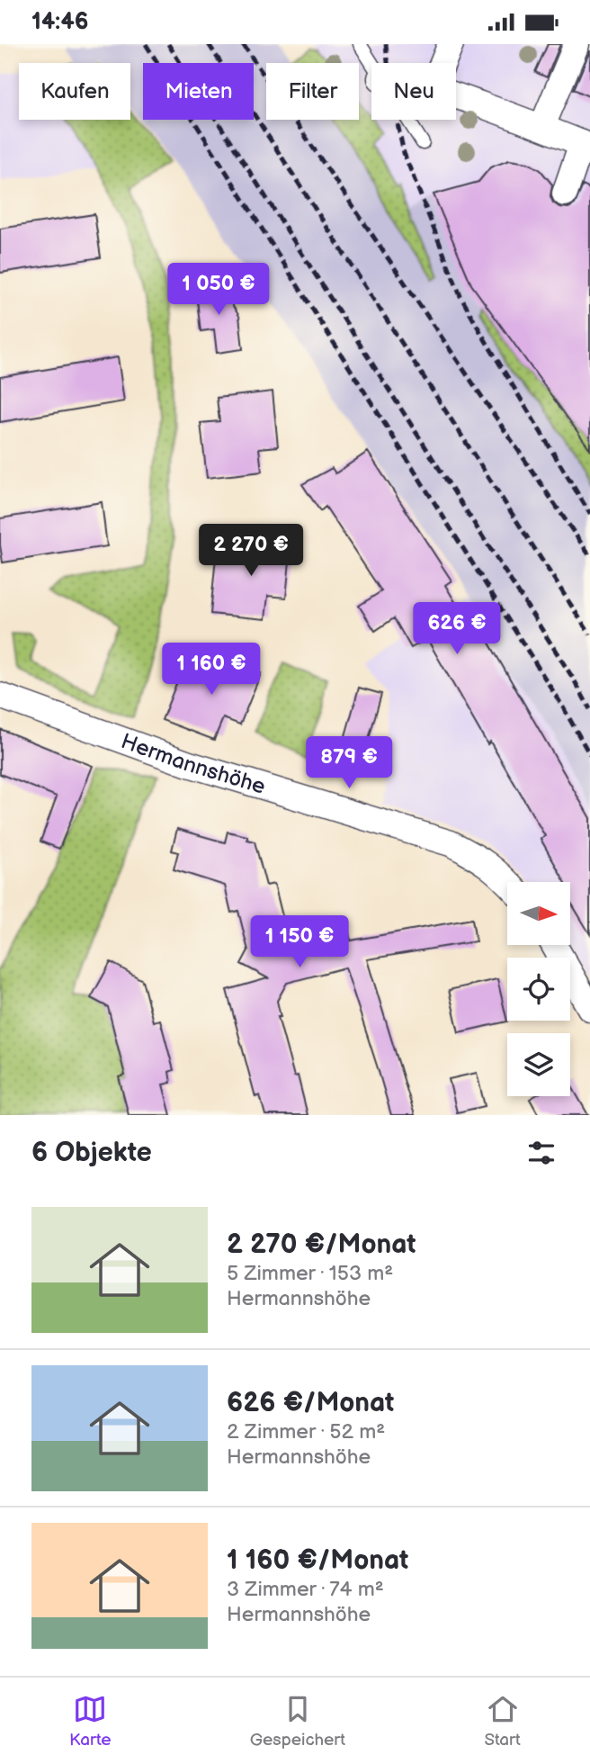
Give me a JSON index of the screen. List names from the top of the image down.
{
  "streets": {
    "street": ["Hermannshöhe"]
  },
  "north": "right",
  "page": {
    "status": "14:46",
    "chip": [
      "Kaufen",
      "Mieten",
      "Filter",
      "Neu"
    ],
    "price": [
      "1 050 €",
      "2 270 €",
      "626 €",
      "1 160 €",
      "879 €",
      "1 150 €"
    ],
    "heading": "6 Objekte",
    "list": [
      {
        "name": "2 270 €/Monat",
        "note": "5 Zimmer · 153 m² · Hermannshöhe"
      },
      {
        "name": "626 €/Monat",
        "note": "2 Zimmer · 52 m² · Hermannshöhe"
      },
      {
        "name": "1 160 €/Monat",
        "note": "3 Zimmer · 74 m² · Hermannshöhe"
      }
    ],
    "tabs": ["Karte", "Gespeichert", "Start"]
  }
}
